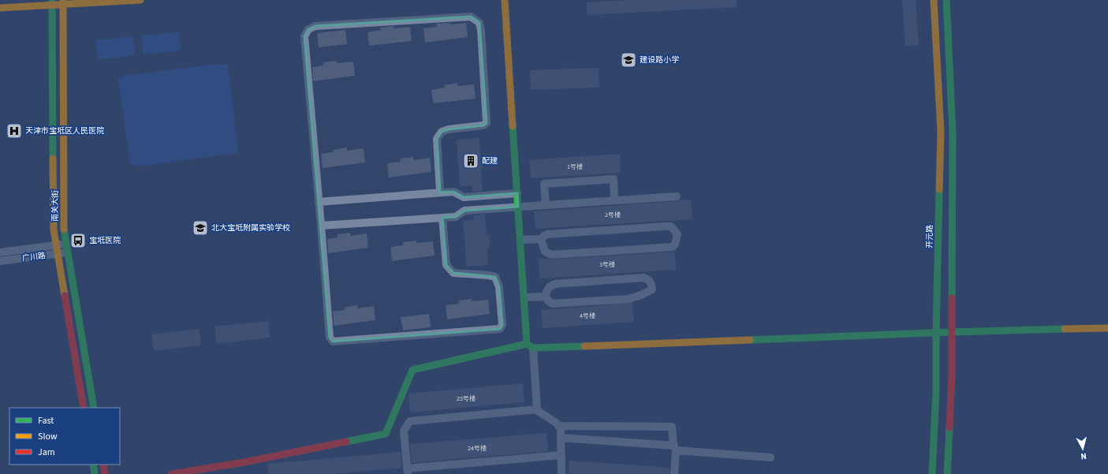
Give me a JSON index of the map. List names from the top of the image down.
{
  "streets": {
    "main road": ["南关大街", "开元路"],
    "street": ["广川路"]
  },
  "crossings": [
    ["南关大街", "广川路"]
  ],
  "places": {
    "school or university": ["建设路小学", "北大宝坻附属实验学校"],
    "hospital": ["天津市宝坻区人民医院"],
    "building": ["配建"],
    "bus stop": ["宝坻医院"]
  },
  "house_numbers": [
    "1号楼",
    "2号楼",
    "3号楼",
    "4号楼",
    "25号楼",
    "24号楼"
  ],
  "legend": ["Fast", "Slow", "Jam"],
  "north": "bottom"
}
